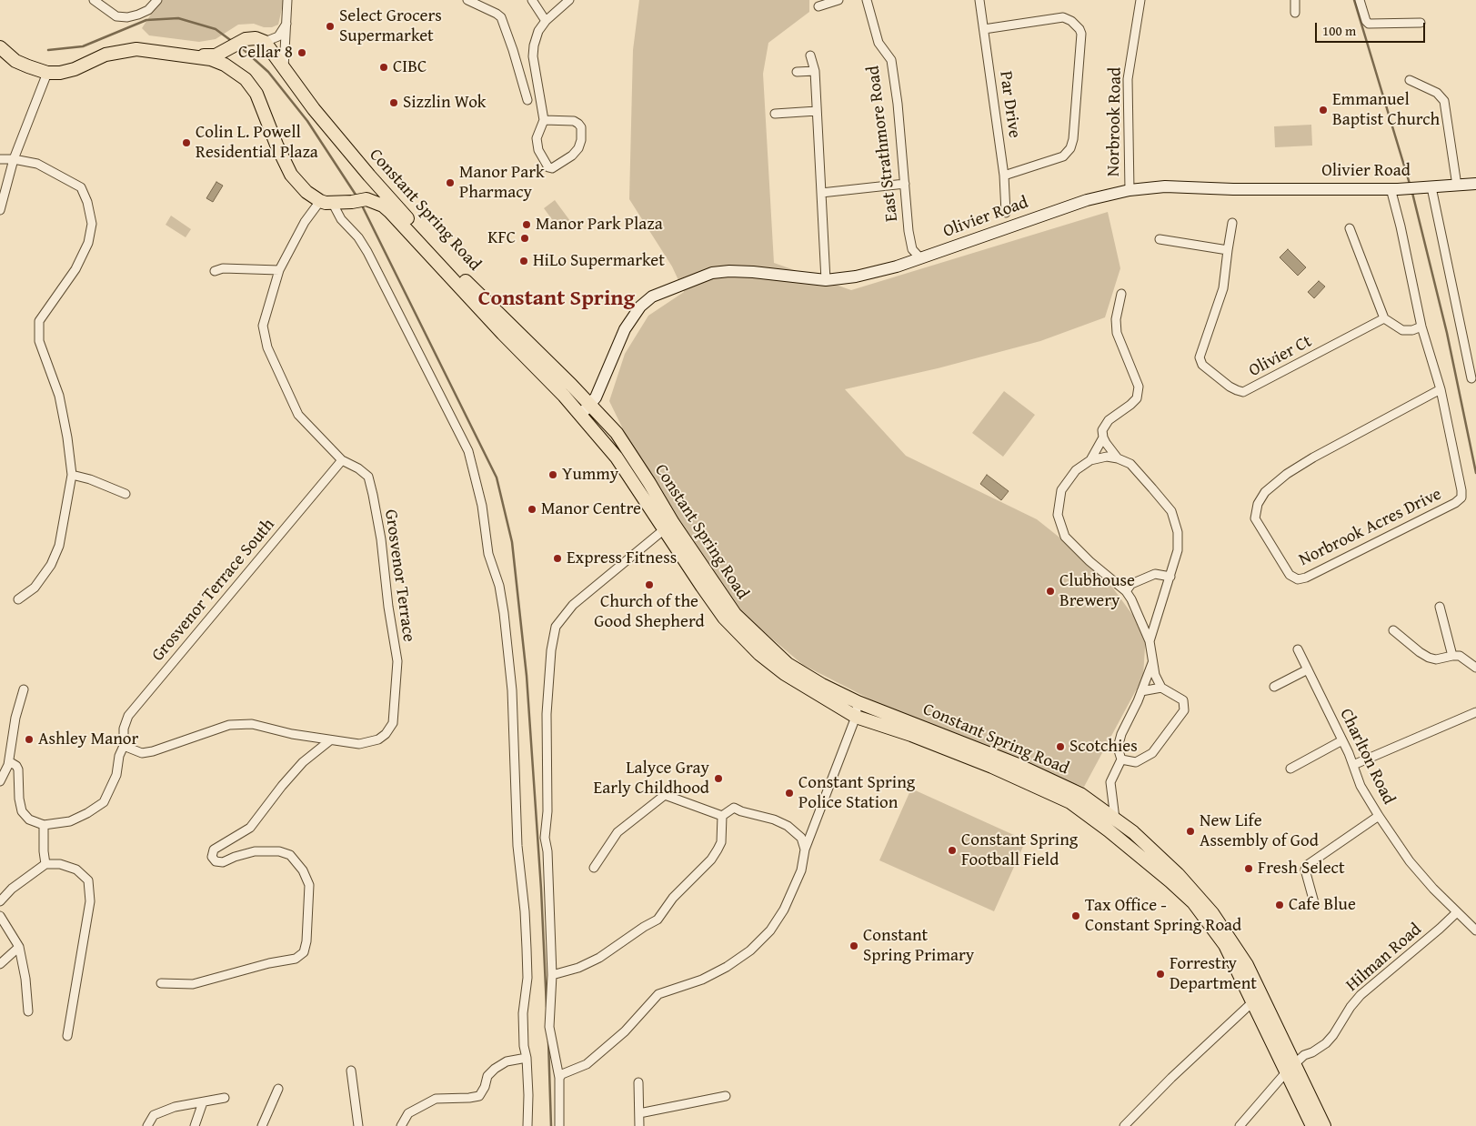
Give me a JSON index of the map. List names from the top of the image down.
{
  "streets": {
    "main road": ["Olivier Road", "Constant Spring Road"],
    "street": [
      "Par Drive",
      "Norbrook Road",
      "East Strathmore Road",
      "Olivier Ct",
      "Norbrook Acres Drive",
      "Grosvenor Terrace",
      "Grosvenor Terrace South",
      "Charlton Road",
      "Hilman Road"
    ]
  },
  "crossings": [
    ["Norbrook Road", "Olivier Road"],
    ["East Strathmore Road", "Olivier Road"],
    ["Olivier Road", "Constant Spring Road"],
    ["Constant Spring Road", "Grosvenor Terrace"],
    ["Constant Spring Road", "Hilman Road"],
    ["Grosvenor Terrace", "Grosvenor Terrace South"],
    ["Charlton Road", "Hilman Road"]
  ],
  "districts": ["Constant Spring"],
  "places": [
    "Select Grocers Supermarket",
    "Cellar 8",
    "CIBC",
    "Sizzlin Wok",
    "Emmanuel Baptist Church",
    "Colin L. Powell Residential Plaza",
    "Manor Park Pharmacy",
    "Manor Park Plaza",
    "KFC",
    "HiLo Supermarket",
    "Yummy",
    "Manor Centre",
    "Express Fitness",
    "Church of the Good Shepherd",
    "Clubhouse Brewery",
    "Ashley Manor",
    "Scotchies",
    "Lalyce Gray Early Childhood",
    "Constant Spring Police Station",
    "New Life Assembly of God",
    "Constant Spring Football Field",
    "Fresh Select",
    "Cafe Blue",
    "Tax Office - Constant Spring Road",
    "Constant Spring Primary",
    "Forrestry Department"
  ],
  "scale_bar": "100 m"
}
